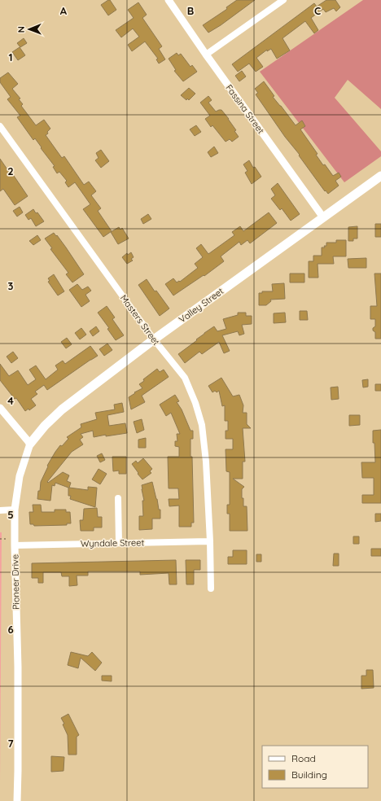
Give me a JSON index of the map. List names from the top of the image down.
{
  "streets": {
    "main road": ["Valley Street"],
    "street": [
      "Fassina Street",
      "Masters Street",
      "Wyndale Street",
      "Pioneer Drive"
    ]
  },
  "crossings": [
    ["Fassina Street", "Valley Street"],
    ["Valley Street", "Masters Street"],
    ["Valley Street", "Pioneer Drive"],
    ["Masters Street", "Wyndale Street"],
    ["Wyndale Street", "Pioneer Drive"]
  ],
  "legend": ["Road", "Building"],
  "north": "left",
  "grid": {
    "columns": ["A", "B", "C"],
    "rows": [
      "1",
      "2",
      "3",
      "4",
      "5",
      "6",
      "7"
    ]
  }
}
